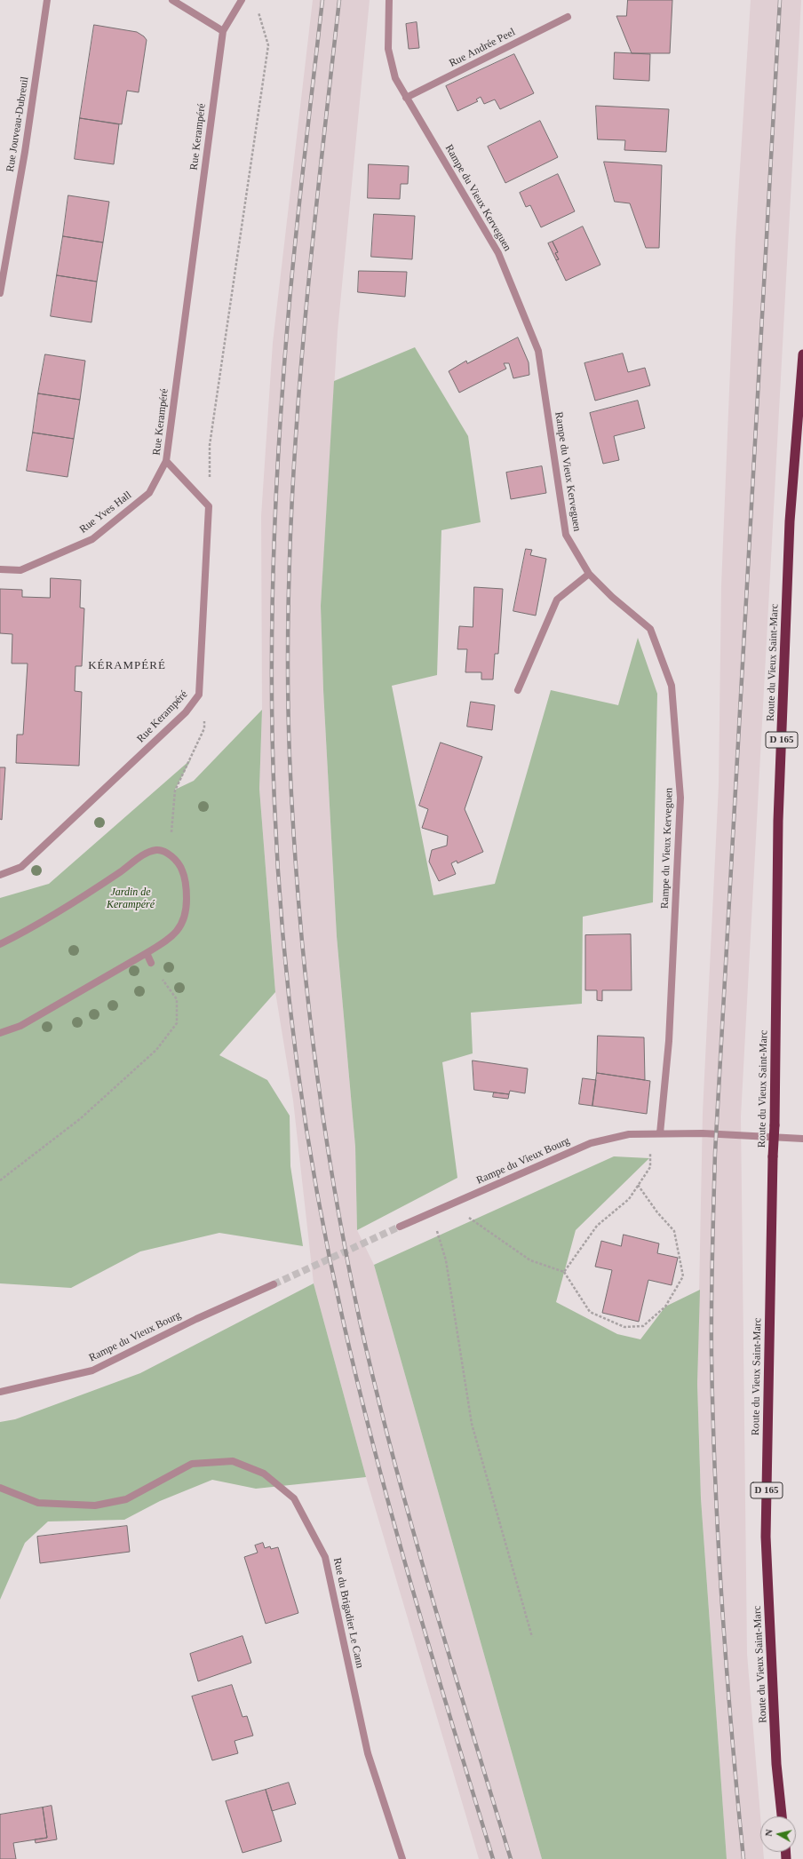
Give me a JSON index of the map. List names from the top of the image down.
{
  "streets": {
    "highway": ["Route du Vieux Saint-Marc", "D 165"],
    "street": [
      "Rue Andrée Peel",
      "Rue Jouveau-Dubreuil",
      "Rue Kerampéré",
      "Rampe du Vieux Kerveguen",
      "Rue Yves Hall",
      "Rampe du Vieux Bourg",
      "Rue du Brigadier Le Cann"
    ]
  },
  "crossings": [
    ["Rue Andrée Peel", "Rampe du Vieux Kerveguen"],
    ["Rue Kerampéré", "Rue Yves Hall"],
    ["Rampe du Vieux Kerveguen", "Rampe du Vieux Bourg"]
  ],
  "districts": ["KÉRAMPÉRÉ"],
  "parks": ["Jardin de Kerampéré"],
  "north": "left"
}
